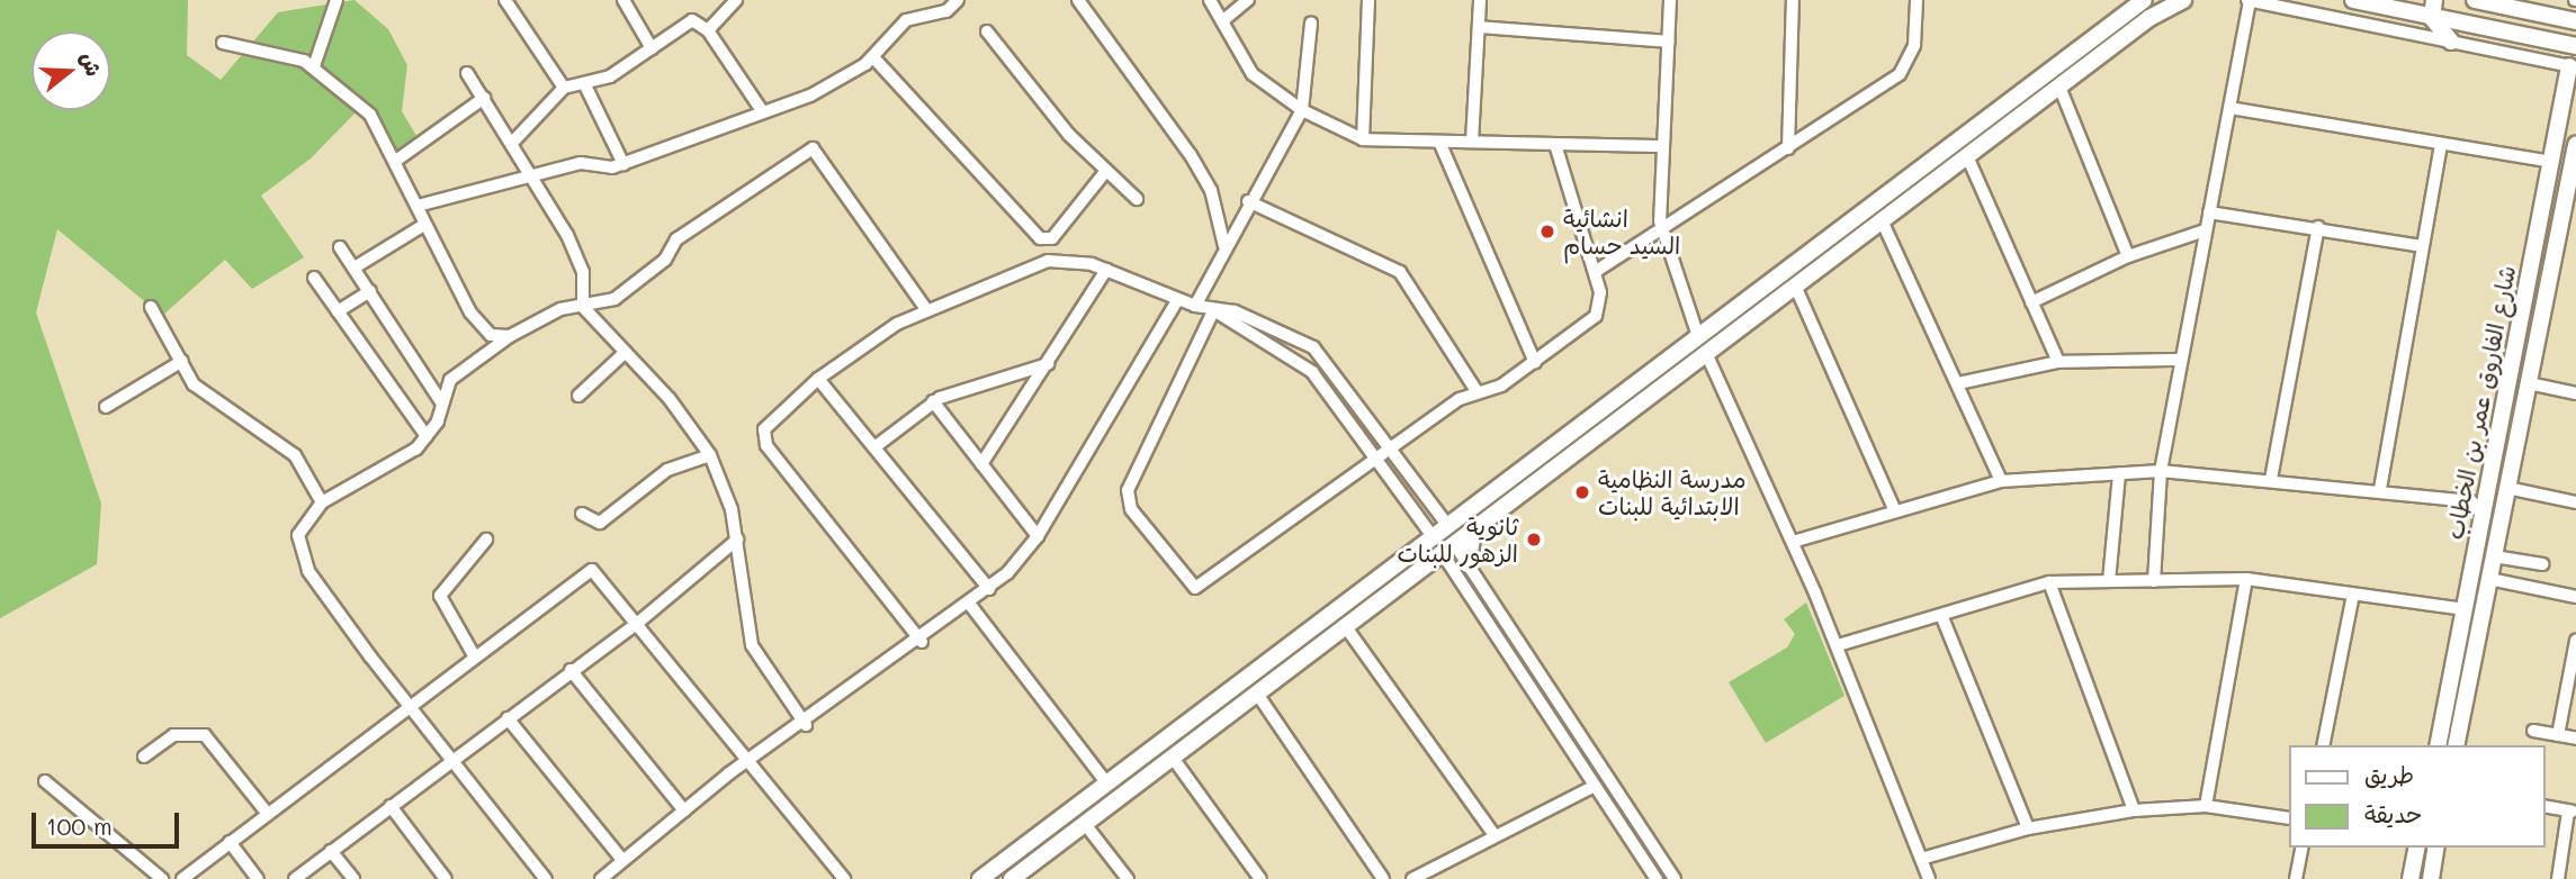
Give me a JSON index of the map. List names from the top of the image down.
{
  "streets": {
    "street": ["شارع الفاروق عمر بن الخطاب"]
  },
  "places": ["انشائية السيد حسام", "مدرسة النظامية الابتدائية للبنات", "ثانوية الزهور للبنات"],
  "legend": ["طريق", "حديقة"],
  "scale_bar": "100 m",
  "north": "right"
}
